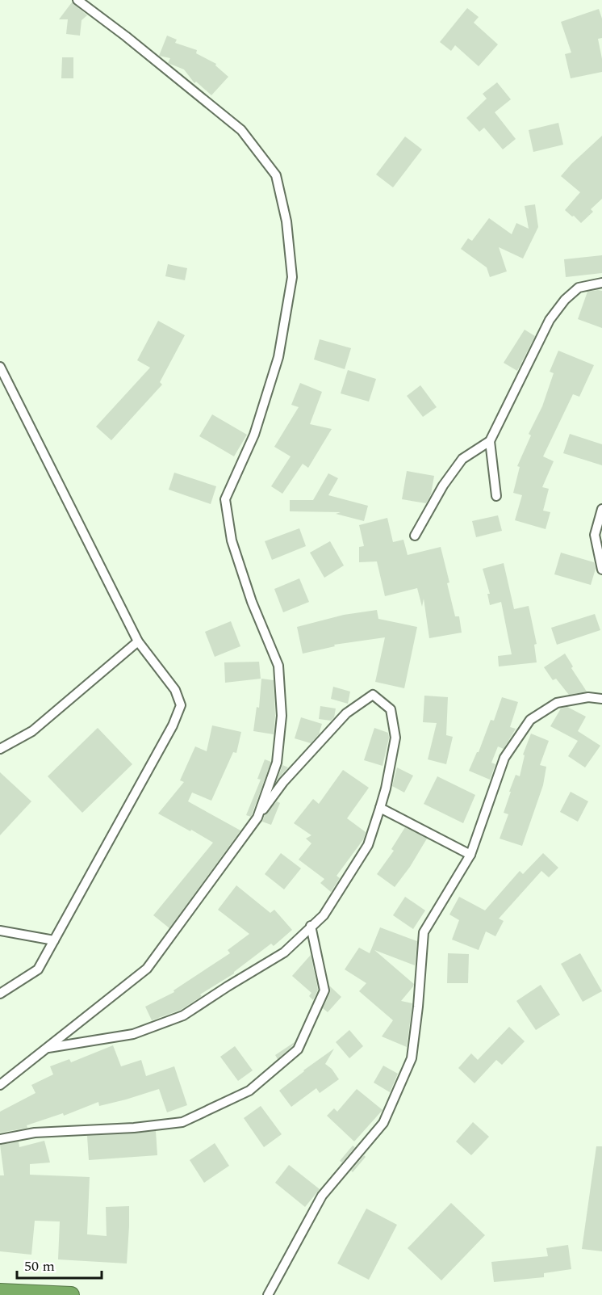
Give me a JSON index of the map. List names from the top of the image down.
{
  "scale_bar": "50 m"
}
